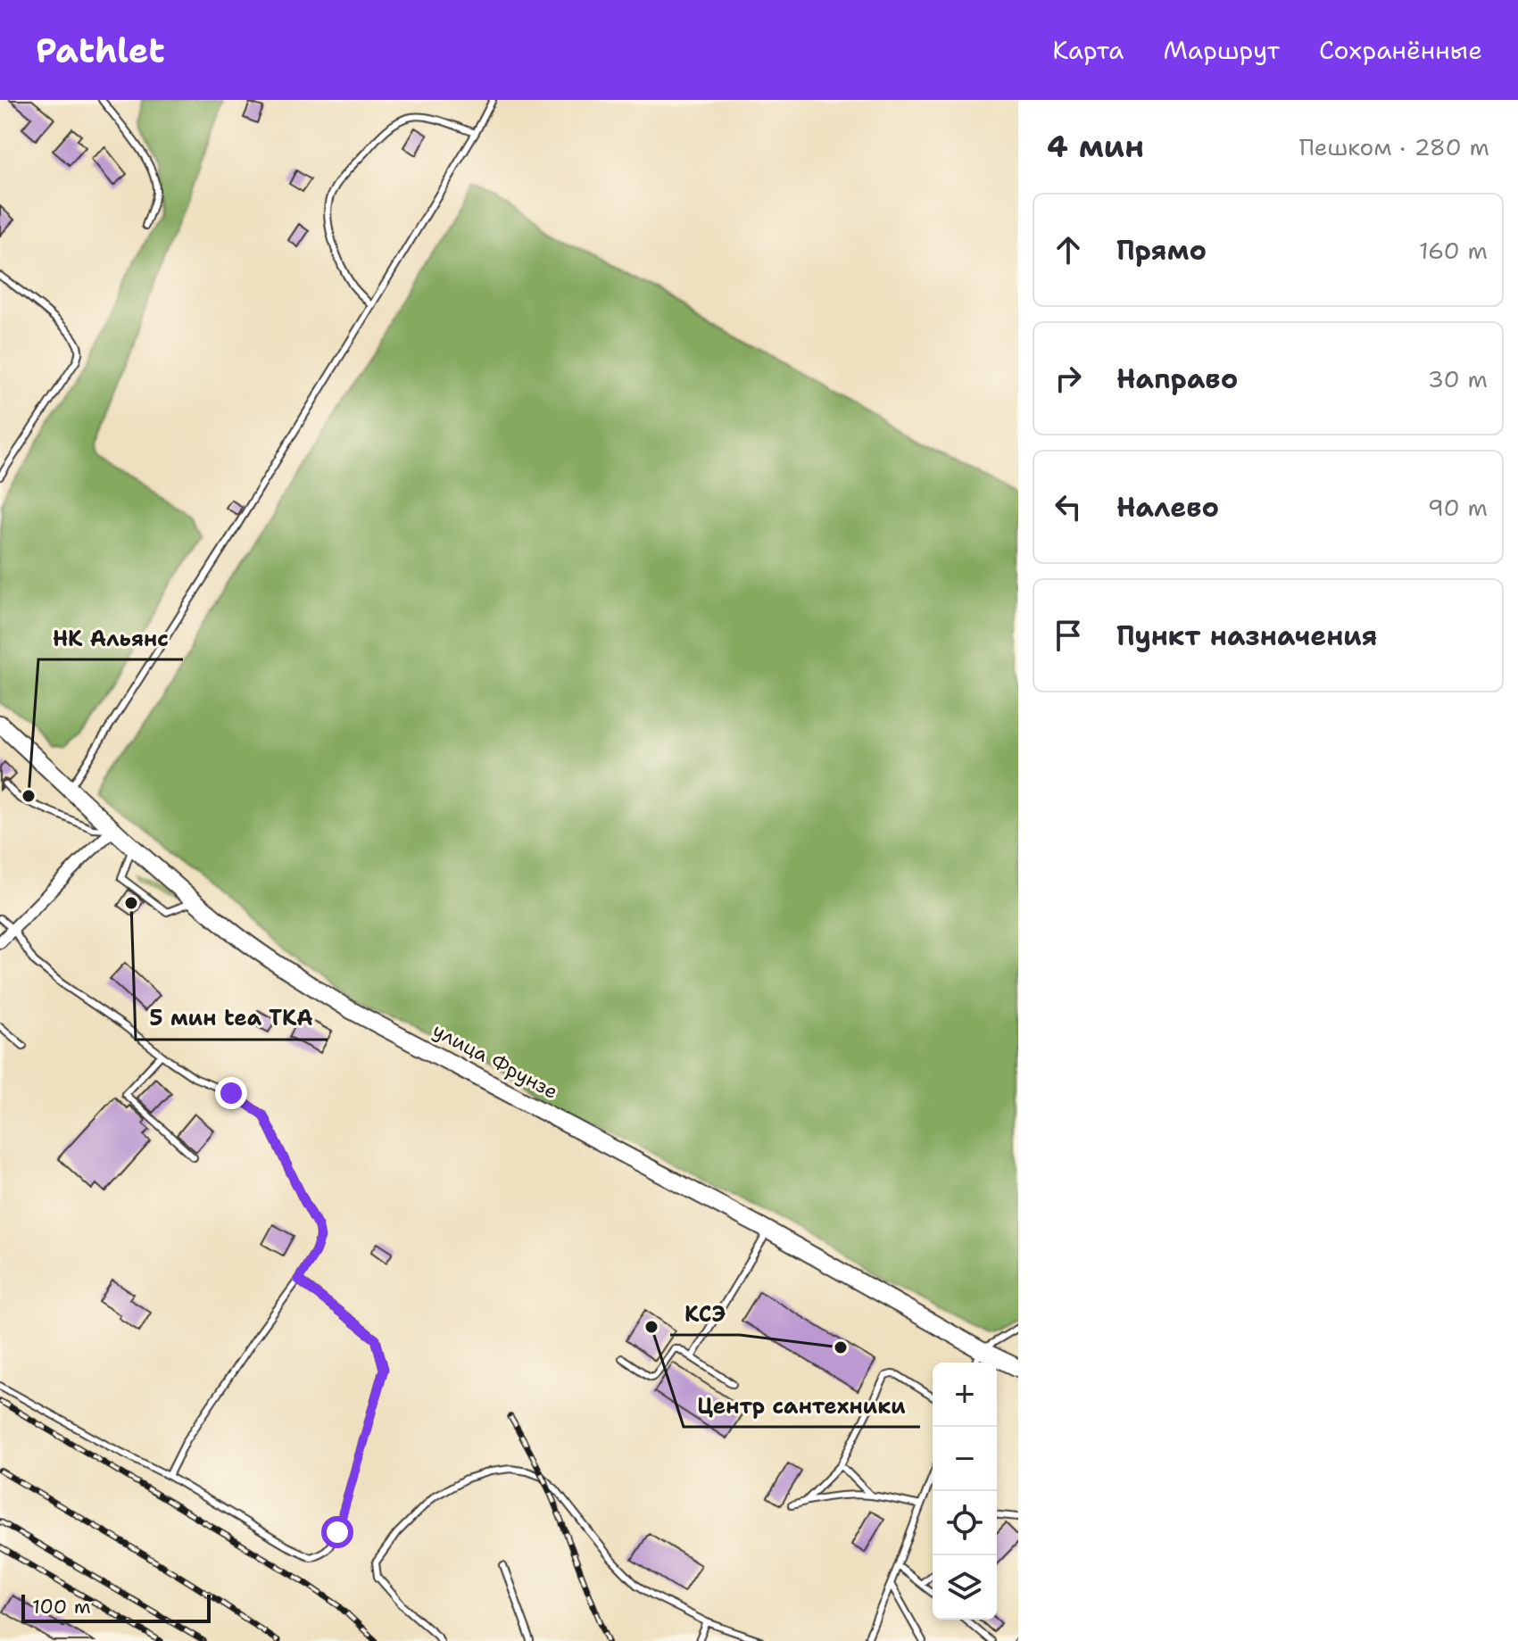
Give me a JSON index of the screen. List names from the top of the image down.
{
  "streets": {
    "main road": ["улица Фрунзе"]
  },
  "places": [
    "НК Альянс",
    "5 мин tea TKA",
    "Центр сантехники",
    "КСЭ"
  ],
  "scale_bar": "100 m",
  "page": {
    "header": "Pathlet",
    "nav": ["Карта", "Маршрут", "Сохранённые"],
    "heading": ["4 мин", "Пешком · 280 m"],
    "list": [
      ["Прямо", "160 m"],
      ["Направо", "30 m"],
      ["Налево", "90 m"],
      "Пункт назначения"
    ],
    "map_buttons": ["+", "−"],
    "scale": "100 m"
  }
}
